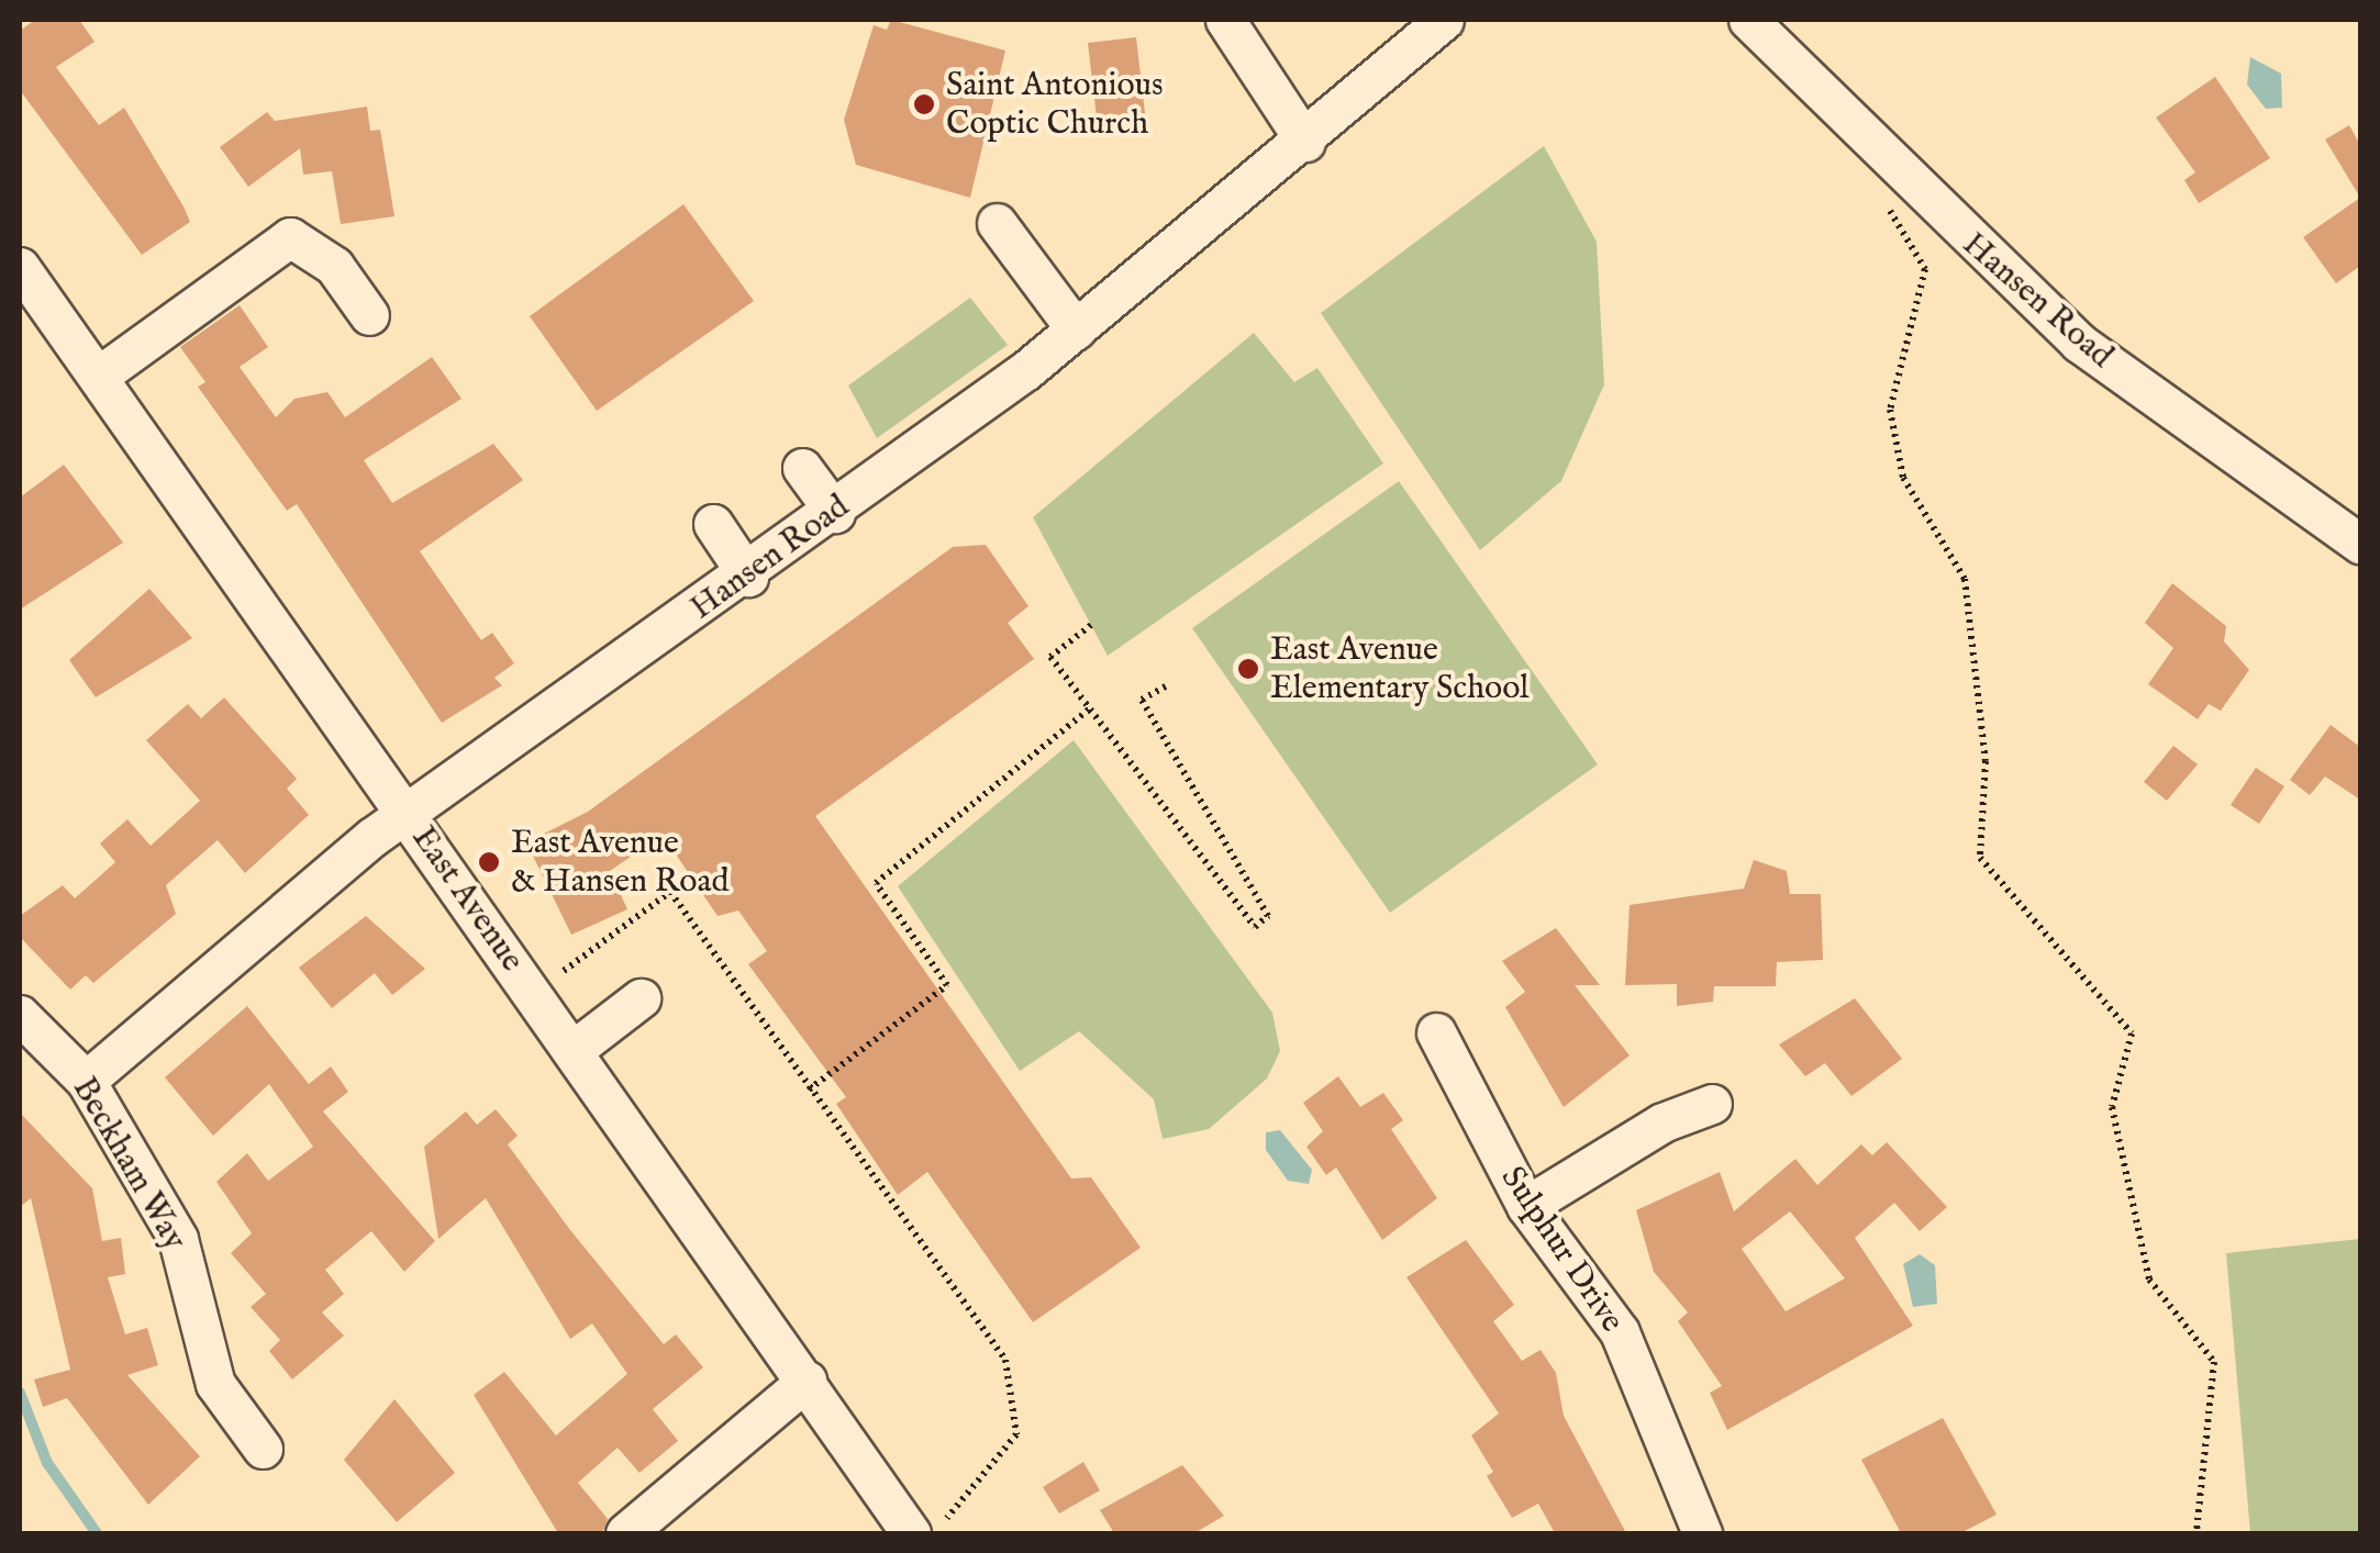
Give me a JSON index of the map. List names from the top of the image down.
{
  "streets": {
    "street": [
      "Hansen Road",
      "East Avenue",
      "Beckham Way",
      "Sulphur Drive"
    ]
  },
  "crossings": [
    ["Hansen Road", "East Avenue"],
    ["Hansen Road", "Beckham Way"]
  ],
  "places": ["Saint Antonious Coptic Church", "East Avenue Elementary School", "East Avenue & Hansen Road"]
}
